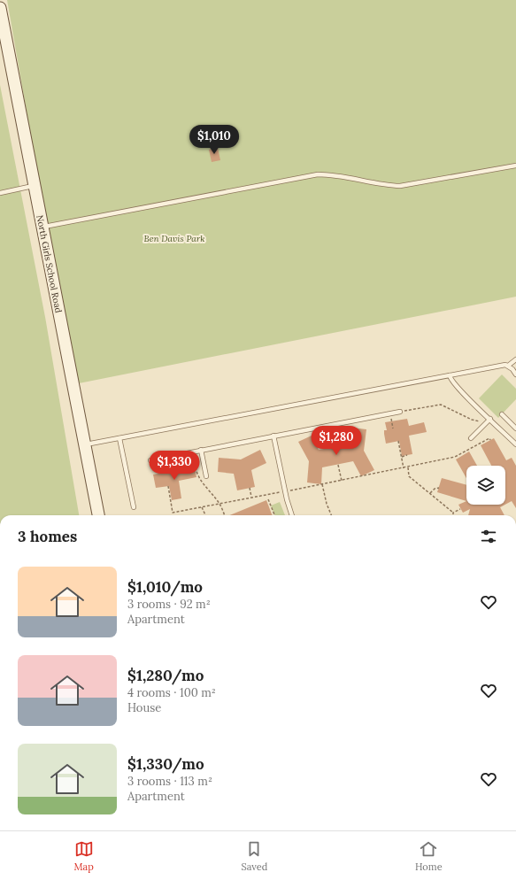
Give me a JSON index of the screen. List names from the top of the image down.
{
  "streets": {
    "main road": ["North Girls School Road"]
  },
  "parks": ["Ben Davis Park"],
  "page": {
    "price": ["$1,010", "$1,280", "$1,330"],
    "heading": "3 homes",
    "list": [
      {
        "name": "$1,010/mo",
        "note": "3 rooms · 92 m² · Apartment"
      },
      {
        "name": "$1,280/mo",
        "note": "4 rooms · 100 m² · House"
      },
      {
        "name": "$1,330/mo",
        "note": "3 rooms · 113 m² · Apartment"
      }
    ],
    "tabs": ["Map", "Saved", "Home"]
  }
}
